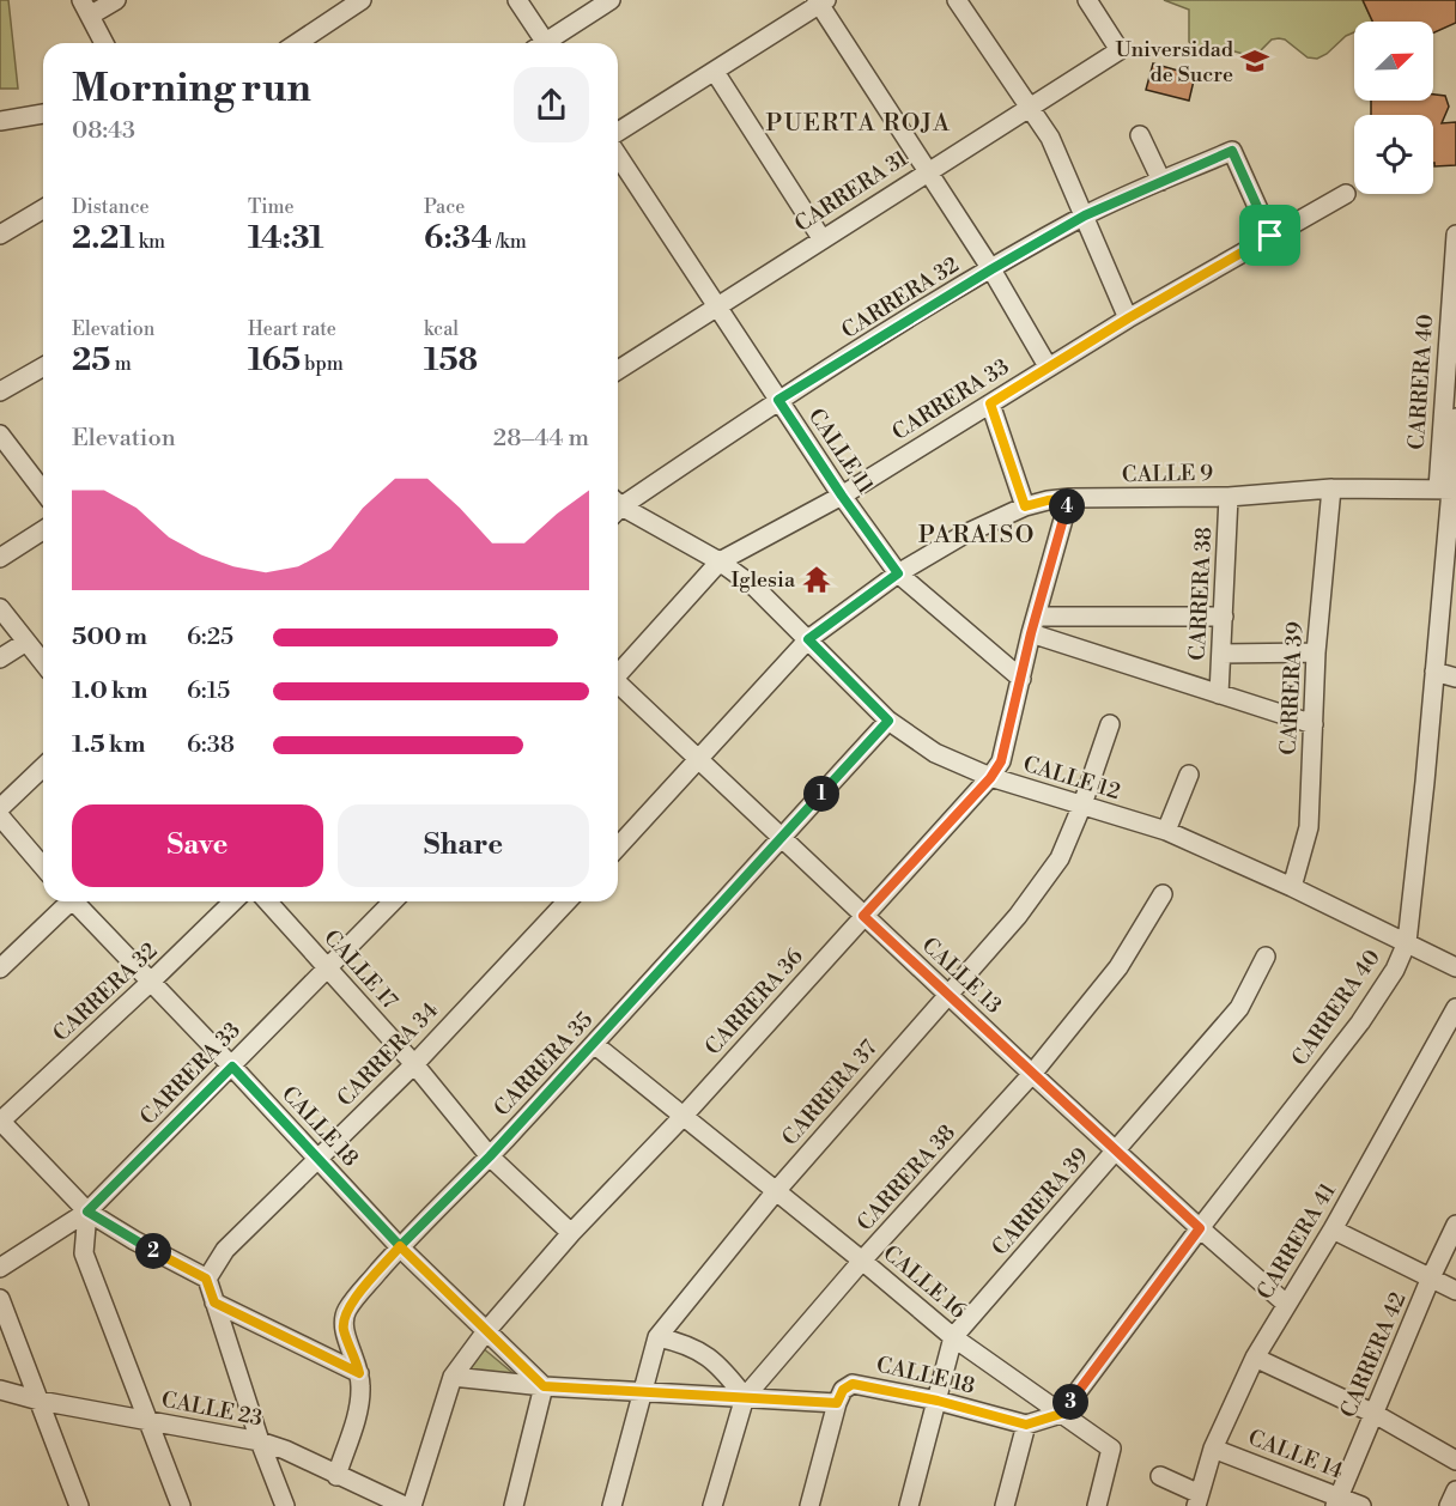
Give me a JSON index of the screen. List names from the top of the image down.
{
  "streets": {
    "street": [
      "CARRERA 31",
      "CARRERA 32",
      "CARRERA 40",
      "CARRERA 33",
      "CALLE 11",
      "CALLE 9",
      "CARRERA 38",
      "CARRERA 39",
      "CALLE 12",
      "CALLE 17",
      "CALLE 13",
      "CARRERA 36",
      "CARRERA 34",
      "CARRERA 35",
      "CARRERA 37",
      "CALLE 18",
      "CARRERA 41",
      "CALLE 16",
      "CARRERA 42",
      "CALLE 23",
      "CALLE 14"
    ]
  },
  "crossings": [
    ["CARRERA 31", "CALLE 11"],
    ["CARRERA 32", "CARRERA 33"],
    ["CARRERA 32", "CALLE 11"],
    ["CARRERA 32", "CALLE 18"],
    ["CARRERA 40", "CALLE 9"],
    ["CARRERA 40", "CALLE 12"],
    ["CARRERA 40", "CALLE 13"],
    ["CARRERA 40", "CALLE 16"],
    ["CARRERA 33", "CALLE 11"],
    ["CARRERA 33", "CALLE 12"],
    ["CARRERA 33", "CALLE 17"],
    ["CARRERA 33", "CALLE 18"],
    ["CALLE 11", "CALLE 9"],
    ["CALLE 11", "CARRERA 36"],
    ["CALLE 9", "CARRERA 38"],
    ["CALLE 9", "CARRERA 39"],
    ["CALLE 9", "CARRERA 36"],
    ["CARRERA 38", "CALLE 13"],
    ["CARRERA 38", "CALLE 16"],
    ["CARRERA 39", "CALLE 12"],
    ["CARRERA 39", "CALLE 13"],
    ["CARRERA 39", "CALLE 18"],
    ["CARRERA 39", "CALLE 16"],
    ["CALLE 12", "CARRERA 36"],
    ["CALLE 12", "CARRERA 35"],
    ["CALLE 12", "CARRERA 37"],
    ["CALLE 17", "CARRERA 36"],
    ["CALLE 17", "CARRERA 34"],
    ["CALLE 17", "CARRERA 35"],
    ["CALLE 13", "CARRERA 36"],
    ["CALLE 13", "CARRERA 35"],
    ["CALLE 13", "CARRERA 37"],
    ["CALLE 13", "CARRERA 41"],
    ["CARRERA 36", "CALLE 18"],
    ["CARRERA 36", "CALLE 16"],
    ["CARRERA 34", "CALLE 18"],
    ["CARRERA 35", "CALLE 18"],
    ["CARRERA 35", "CALLE 16"],
    ["CARRERA 35", "CALLE 23"],
    ["CARRERA 37", "CALLE 16"],
    ["CARRERA 41", "CALLE 14"],
    ["CARRERA 42", "CALLE 14"]
  ],
  "districts": ["PUERTA ROJA", "PARAISO"],
  "places": {
    "school or university": ["Universidad de Sucre"],
    "temple": ["Iglesia"]
  },
  "north": "top right",
  "page": {
    "heading": ["Morning run", "08:43"],
    "stats": [
      ["Distance", "2.21 km"],
      ["Time", "14:31"],
      ["Pace", "6:34 /km"],
      ["Elevation", "25 m"],
      ["Heart rate", "165 bpm"],
      ["kcal", "158"]
    ],
    "chart": ["Elevation", "28–44 m"],
    "pins": [
      "4",
      "1",
      "2",
      "3"
    ],
    "list": [
      {
        "name": "500 m",
        "note": "6:25"
      },
      {
        "name": "1.0 km",
        "note": "6:15"
      },
      {
        "name": "1.5 km",
        "note": "6:38"
      }
    ],
    "buttons": ["Save", "Share"]
  }
}
